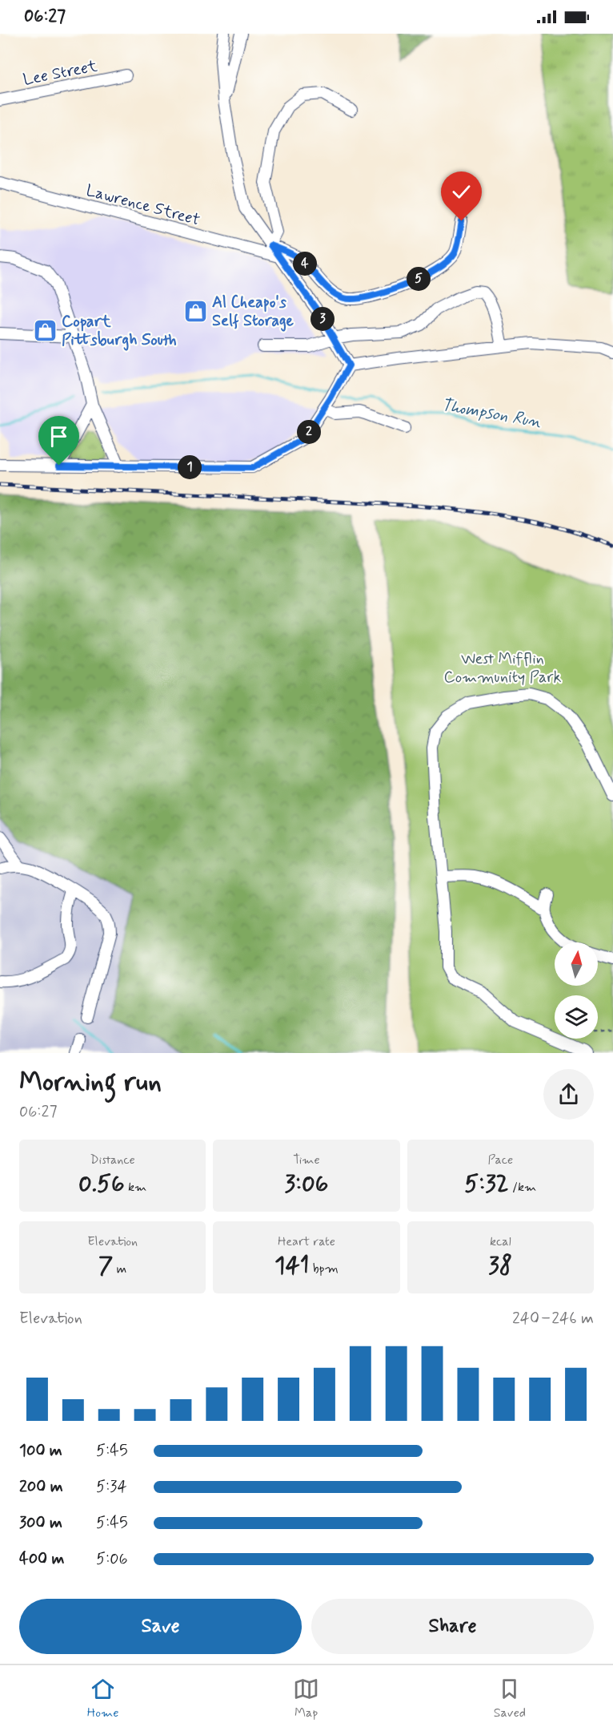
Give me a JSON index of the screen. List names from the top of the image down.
{
  "streets": {
    "street": ["Lee Street", "Lawrence Street"]
  },
  "water": ["Thompson Run"],
  "parks": ["West Mifflin Community Park"],
  "places": {
    "shop": ["Al Cheapo's Self Storage", "Copart Pittsburgh South"]
  },
  "north": "top",
  "page": {
    "status": "06:27",
    "pins": [
      "4",
      "5",
      "3",
      "2",
      "1"
    ],
    "heading": ["Morning run", "06:27"],
    "stats": [
      ["Distance", "0.56 km"],
      ["Time", "3:06"],
      ["Pace", "5:32 /km"],
      ["Elevation", "7 m"],
      ["Heart rate", "141 bpm"],
      ["kcal", "38"]
    ],
    "chart": ["Elevation", "240–246 m"],
    "list": [
      {
        "name": "100 m",
        "note": "5:45"
      },
      {
        "name": "200 m",
        "note": "5:34"
      },
      {
        "name": "300 m",
        "note": "5:45"
      },
      {
        "name": "400 m",
        "note": "5:06"
      }
    ],
    "buttons": ["Save", "Share"],
    "tabs": ["Home", "Map", "Saved"]
  }
}
